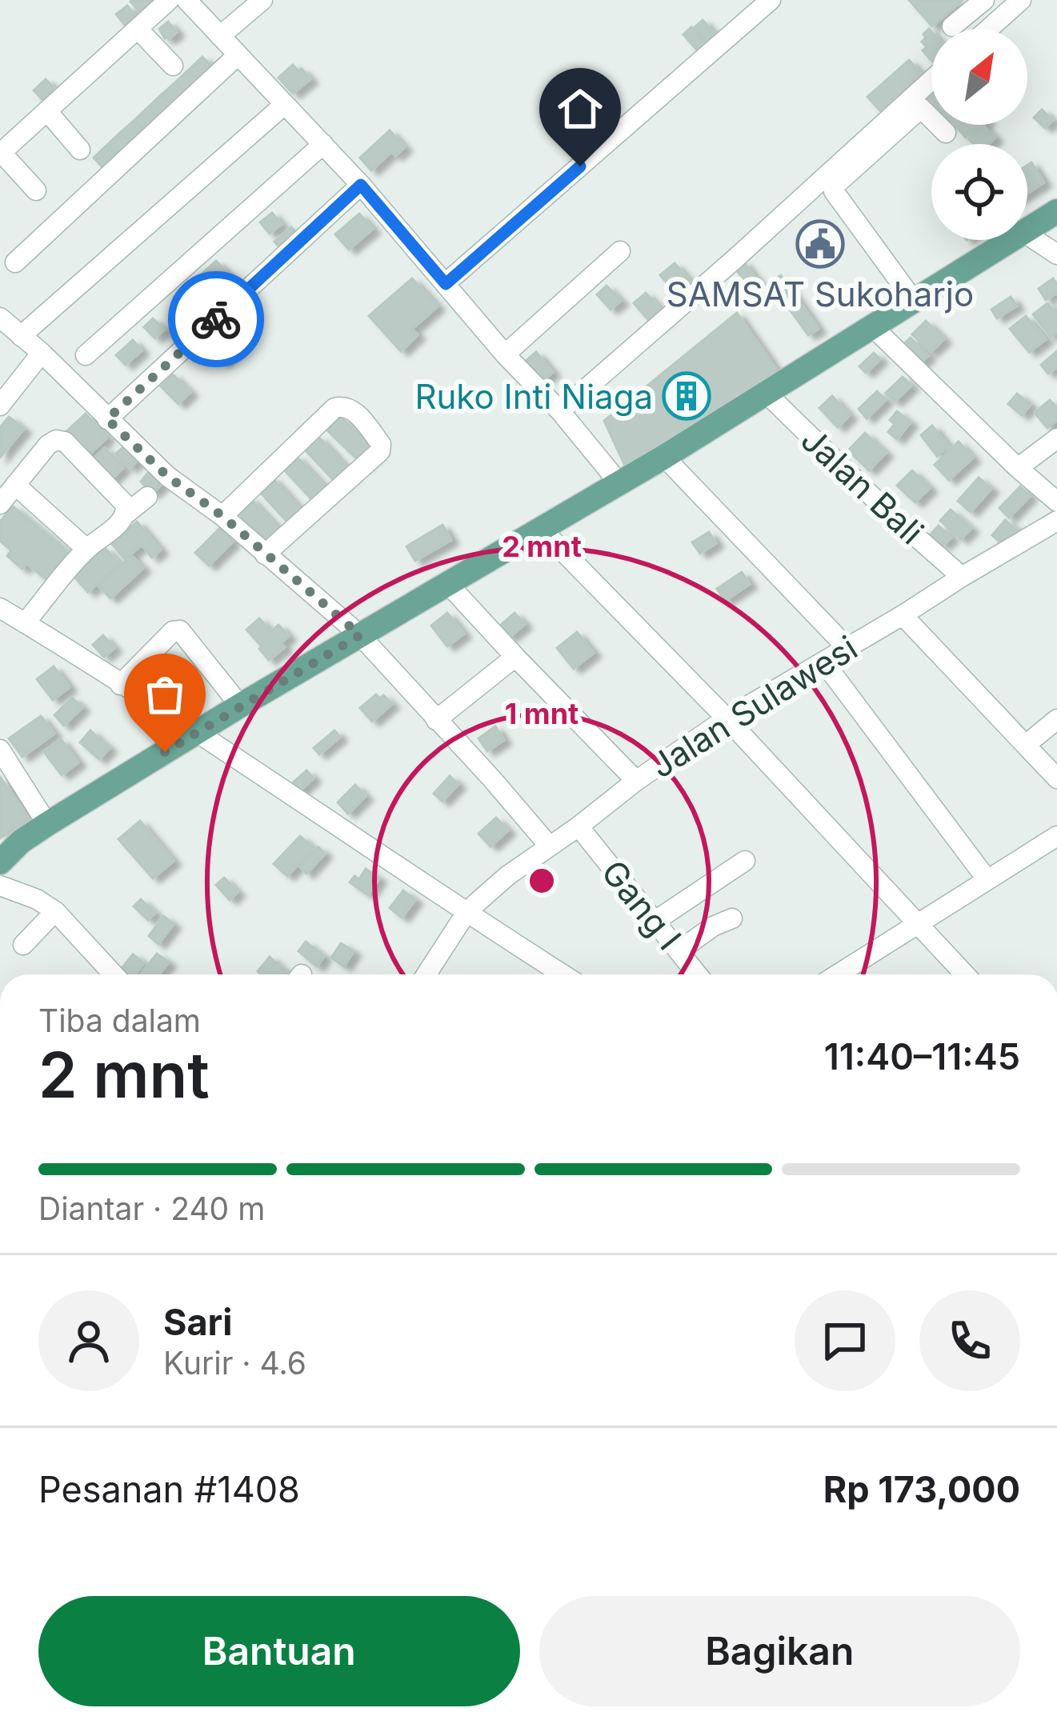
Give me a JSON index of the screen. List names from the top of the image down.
{
  "streets": {
    "street": ["Jalan Bali", "Jalan Sulawesi", "Gang I"]
  },
  "crossings": [
    ["Jalan Bali", "Jalan Sulawesi"],
    ["Jalan Sulawesi", "Gang I"]
  ],
  "places": {
    "public building": ["SAMSAT Sukoharjo"],
    "building": ["Ruko Inti Niaga"]
  },
  "north": "top right",
  "page": {
    "heading": ["2 mnt", "Tiba dalam", "11:40–11:45"],
    "panel": [
      "Sari",
      "Kurir · 4.6",
      "Pesanan #1408",
      "Rp 173,000"
    ],
    "bar": "Diantar · 240 m",
    "buttons": ["Bantuan", "Bagikan"]
  },
  "rings": ["2 mnt", "1 mnt"]
}
